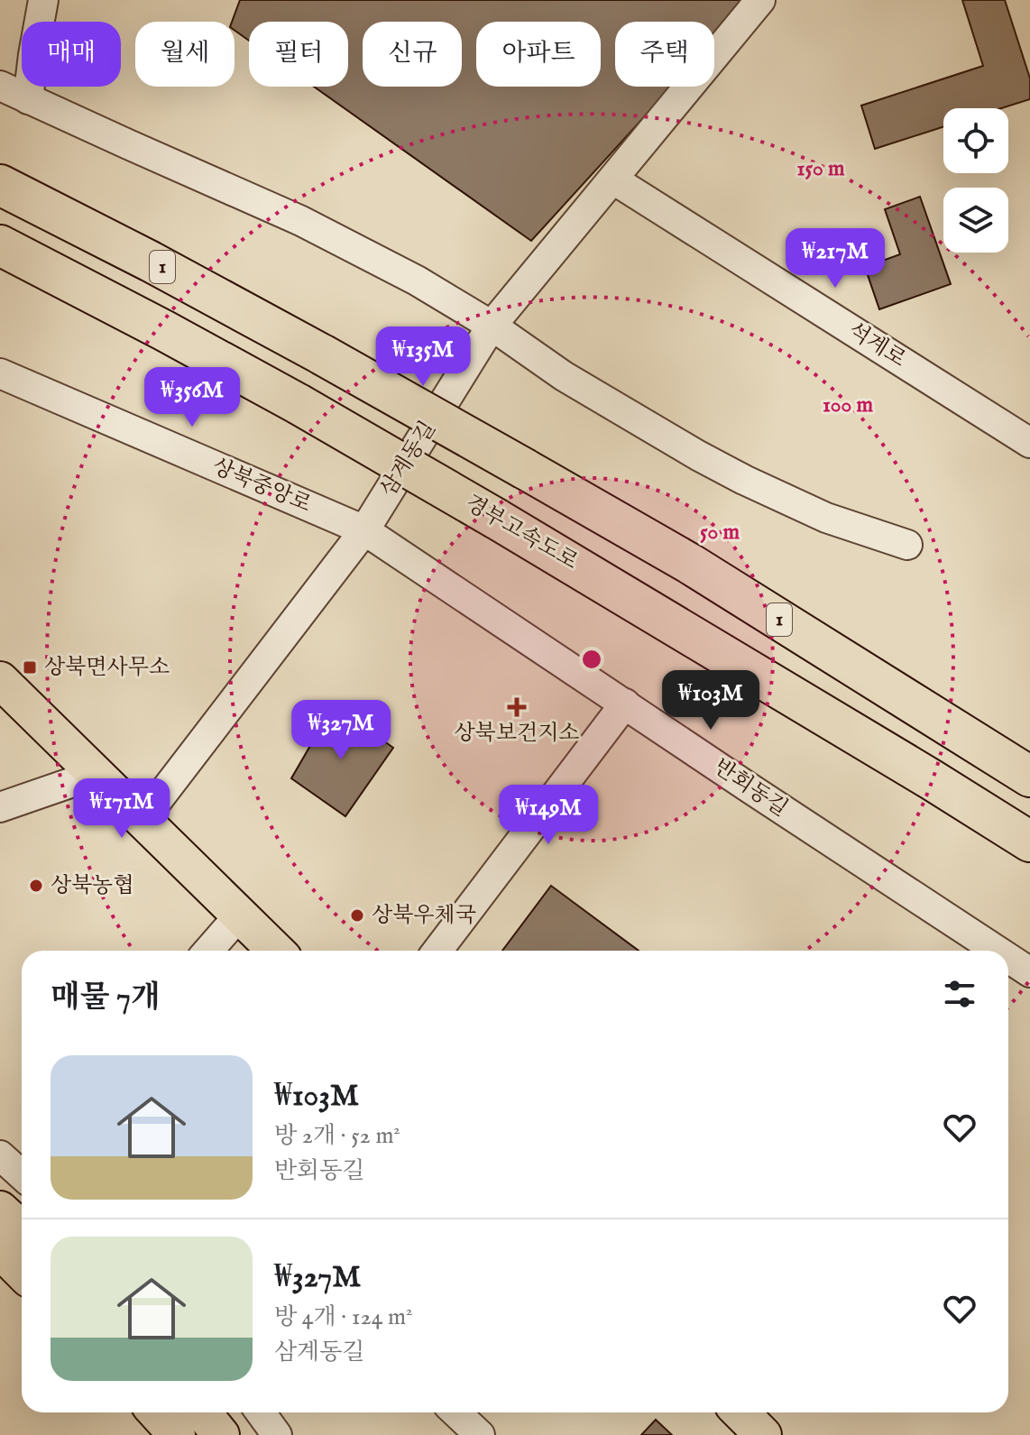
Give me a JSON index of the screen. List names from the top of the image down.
{
  "streets": {
    "highway": ["1", "경부고속도로"],
    "street": [
      "석계로",
      "삼계동길",
      "상북중앙로",
      "반회동길"
    ]
  },
  "crossings": [
    ["석계로", "삼계동길"],
    ["삼계동길", "상북중앙로"],
    ["삼계동길", "반회동길"],
    ["상북중앙로", "반회동길"]
  ],
  "places": {
    "transit": ["상북면사무소"],
    "health": ["상북보건지소"],
    "other": ["상북농협", "상북우체국"]
  },
  "page": {
    "chip": [
      "매매",
      "월세",
      "필터",
      "신규",
      "아파트",
      "주택"
    ],
    "price": [
      "₩217M",
      "₩135M",
      "₩356M",
      "₩103M",
      "₩327M",
      "₩171M",
      "₩149M"
    ],
    "heading": "매물 7개",
    "list": [
      {
        "name": "₩103M",
        "note": "방 2개 · 52 m² · 반회동길"
      },
      {
        "name": "₩327M",
        "note": "방 4개 · 124 m² · 삼계동길"
      }
    ]
  },
  "rings": ["150 m", "100 m", "50 m"]
}
